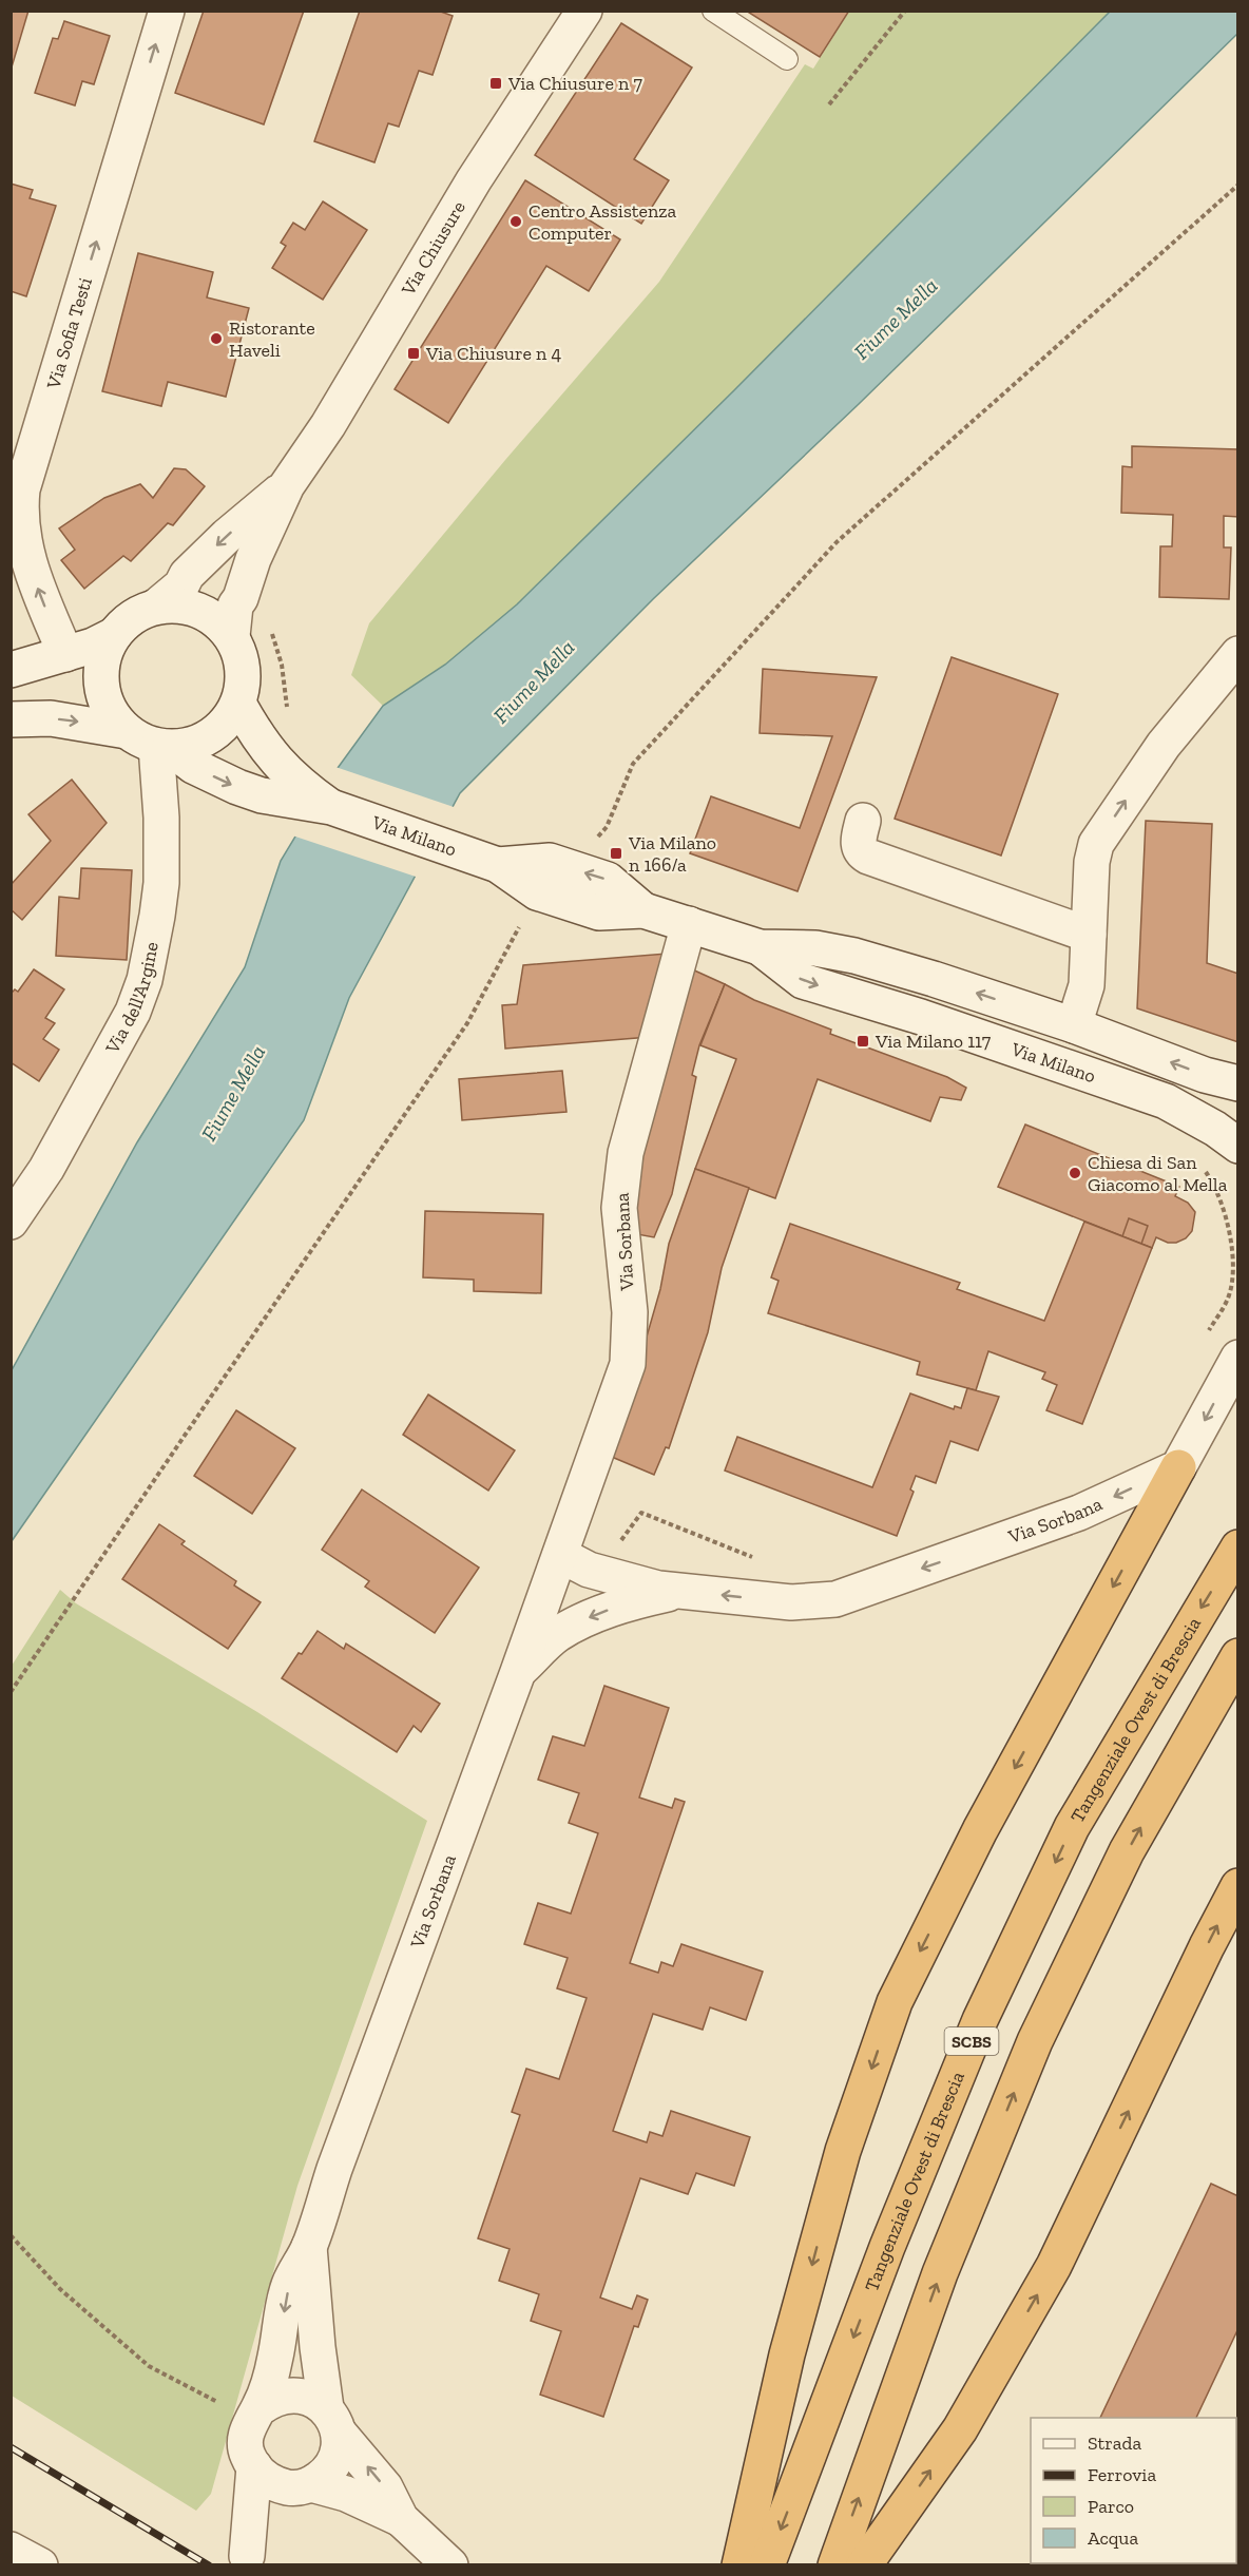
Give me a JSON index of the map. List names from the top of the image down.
{
  "streets": {
    "highway": ["Tangenziale Ovest di Brescia", "SCBS"],
    "street": [
      "Via Chiusure",
      "Via Sofia Testi",
      "Via Milano",
      "Via dell'Argine",
      "Via Sorbana"
    ]
  },
  "crossings": [
    ["Via Chiusure", "Via Milano"],
    ["Via Chiusure", "Via dell'Argine"],
    ["Via Milano", "Via dell'Argine"],
    ["Via Milano", "Via Sorbana"]
  ],
  "one_way": ["Via Sofia Testi"],
  "water": ["Fiume Mella"],
  "places": {
    "transit": [
      "Via Chiusure n 7",
      "Via Chiusure n 4",
      "Via Milano n 166/a",
      "Via Milano 117"
    ],
    "other": ["Centro Assistenza Computer", "Ristorante Haveli", "Chiesa di San Giacomo al Mella"]
  },
  "legend": [
    "Strada",
    "Ferrovia",
    "Parco",
    "Acqua"
  ]
}
